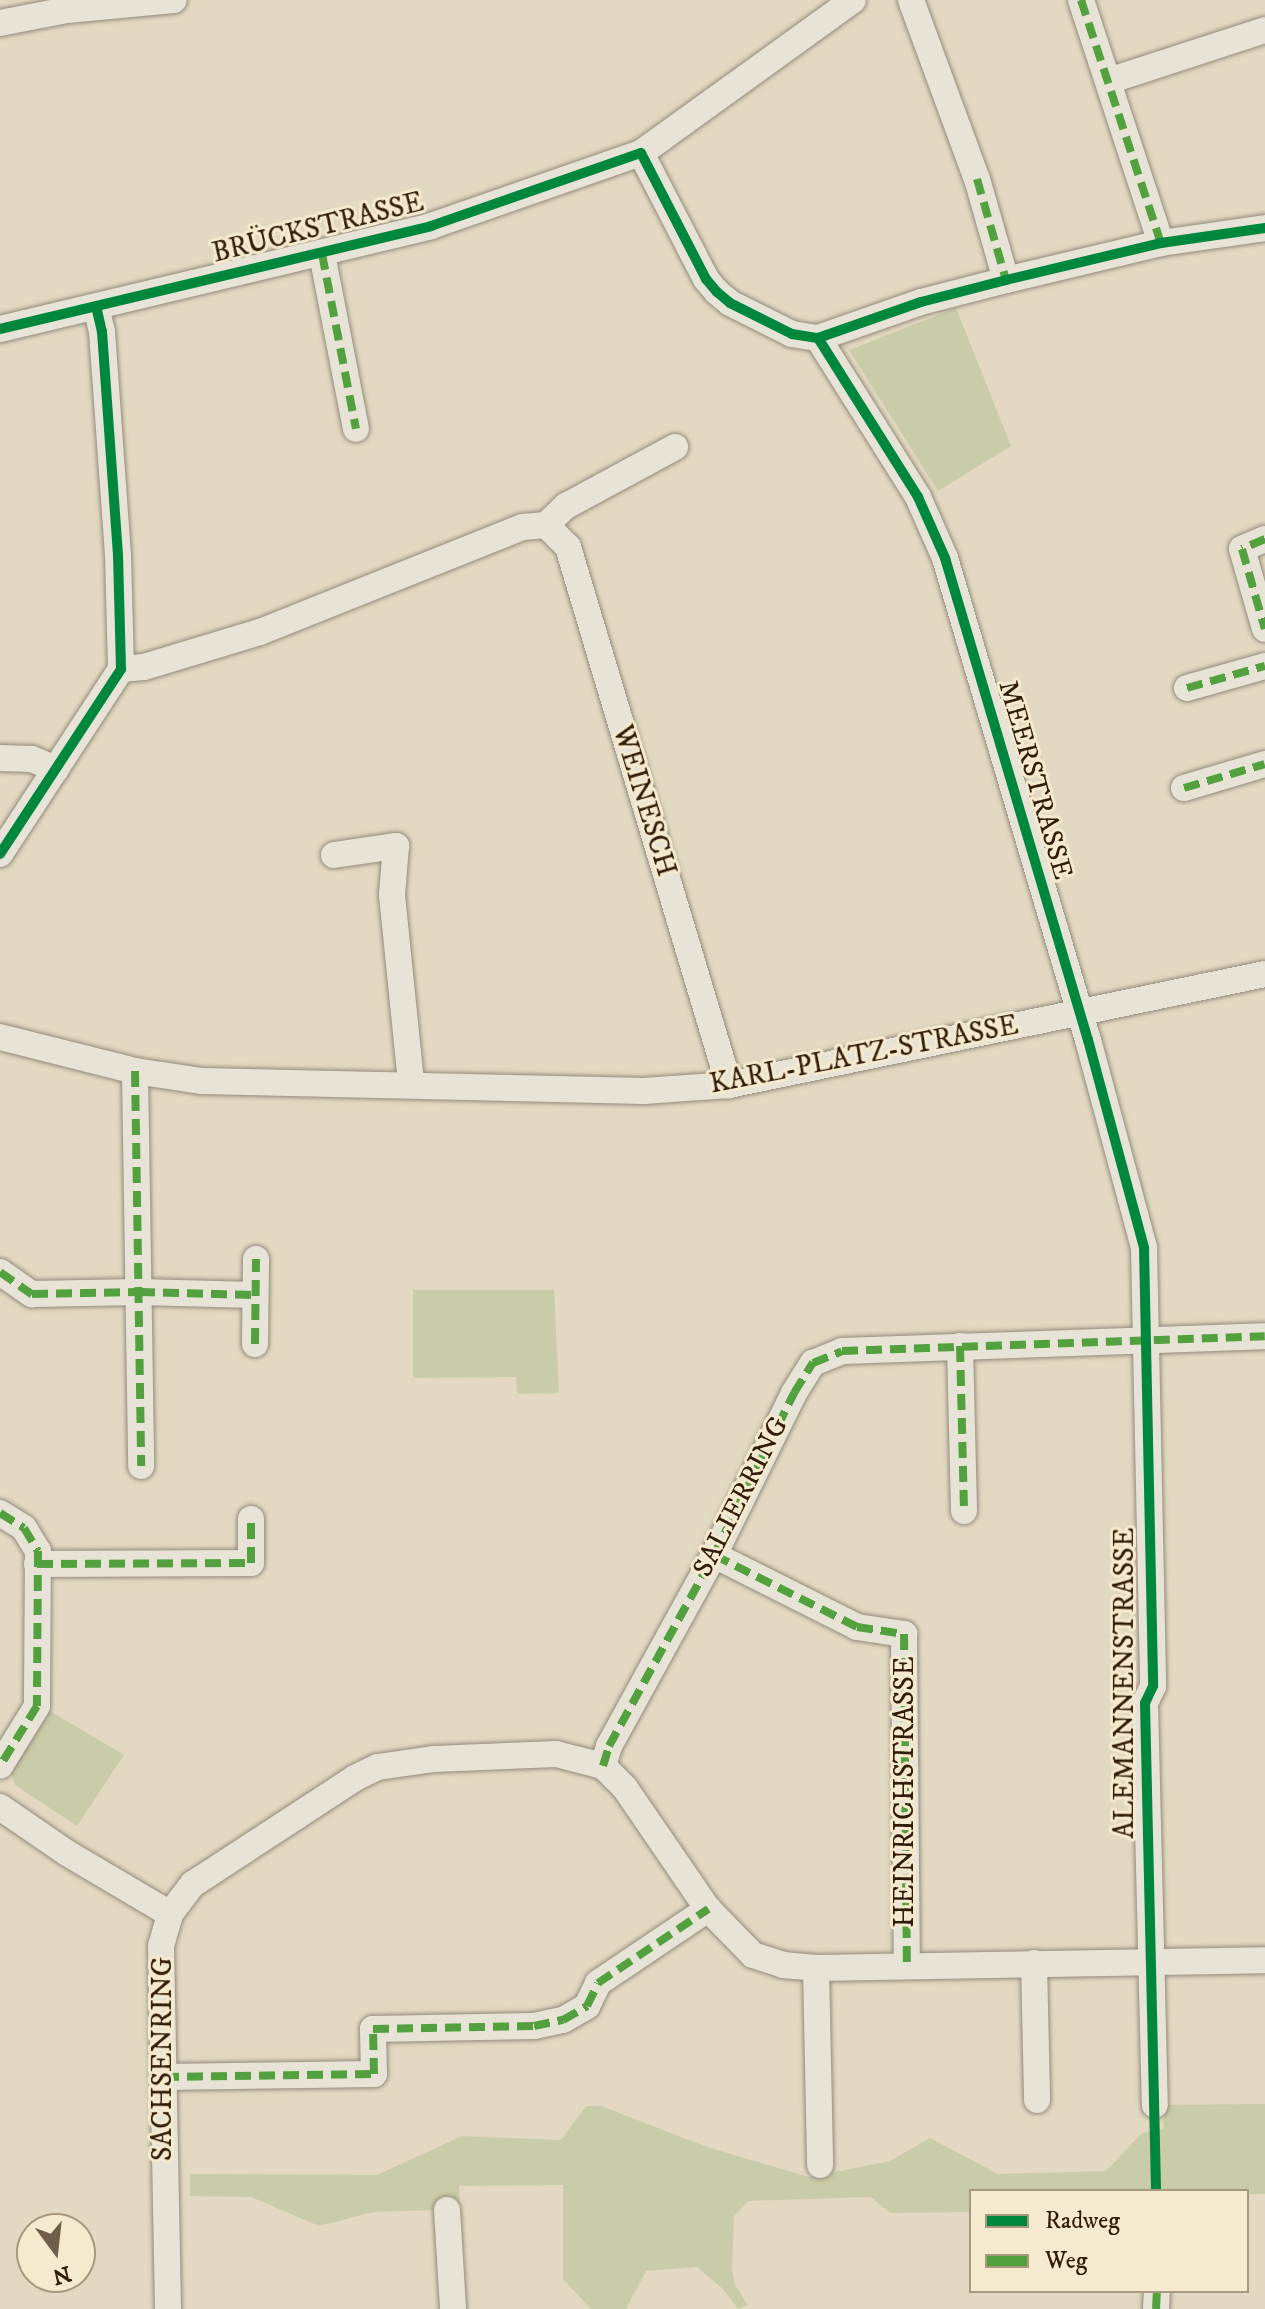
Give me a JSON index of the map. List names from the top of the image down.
{
  "streets": {
    "street": [
      "BRÜCKSTRASSE",
      "MEERSTRASSE",
      "WEINESCH",
      "KARL-PLATZ-STRASSE",
      "SALIERRING",
      "ALEMANNENSTRASSE",
      "HEINRICHSTRASSE",
      "SACHSENRING"
    ]
  },
  "crossings": [
    ["MEERSTRASSE", "KARL-PLATZ-STRASSE"],
    ["MEERSTRASSE", "ALEMANNENSTRASSE"],
    ["WEINESCH", "KARL-PLATZ-STRASSE"],
    ["SALIERRING", "ALEMANNENSTRASSE"],
    ["SALIERRING", "HEINRICHSTRASSE"]
  ],
  "legend": ["Radweg", "Weg"],
  "north": "bottom"
}
